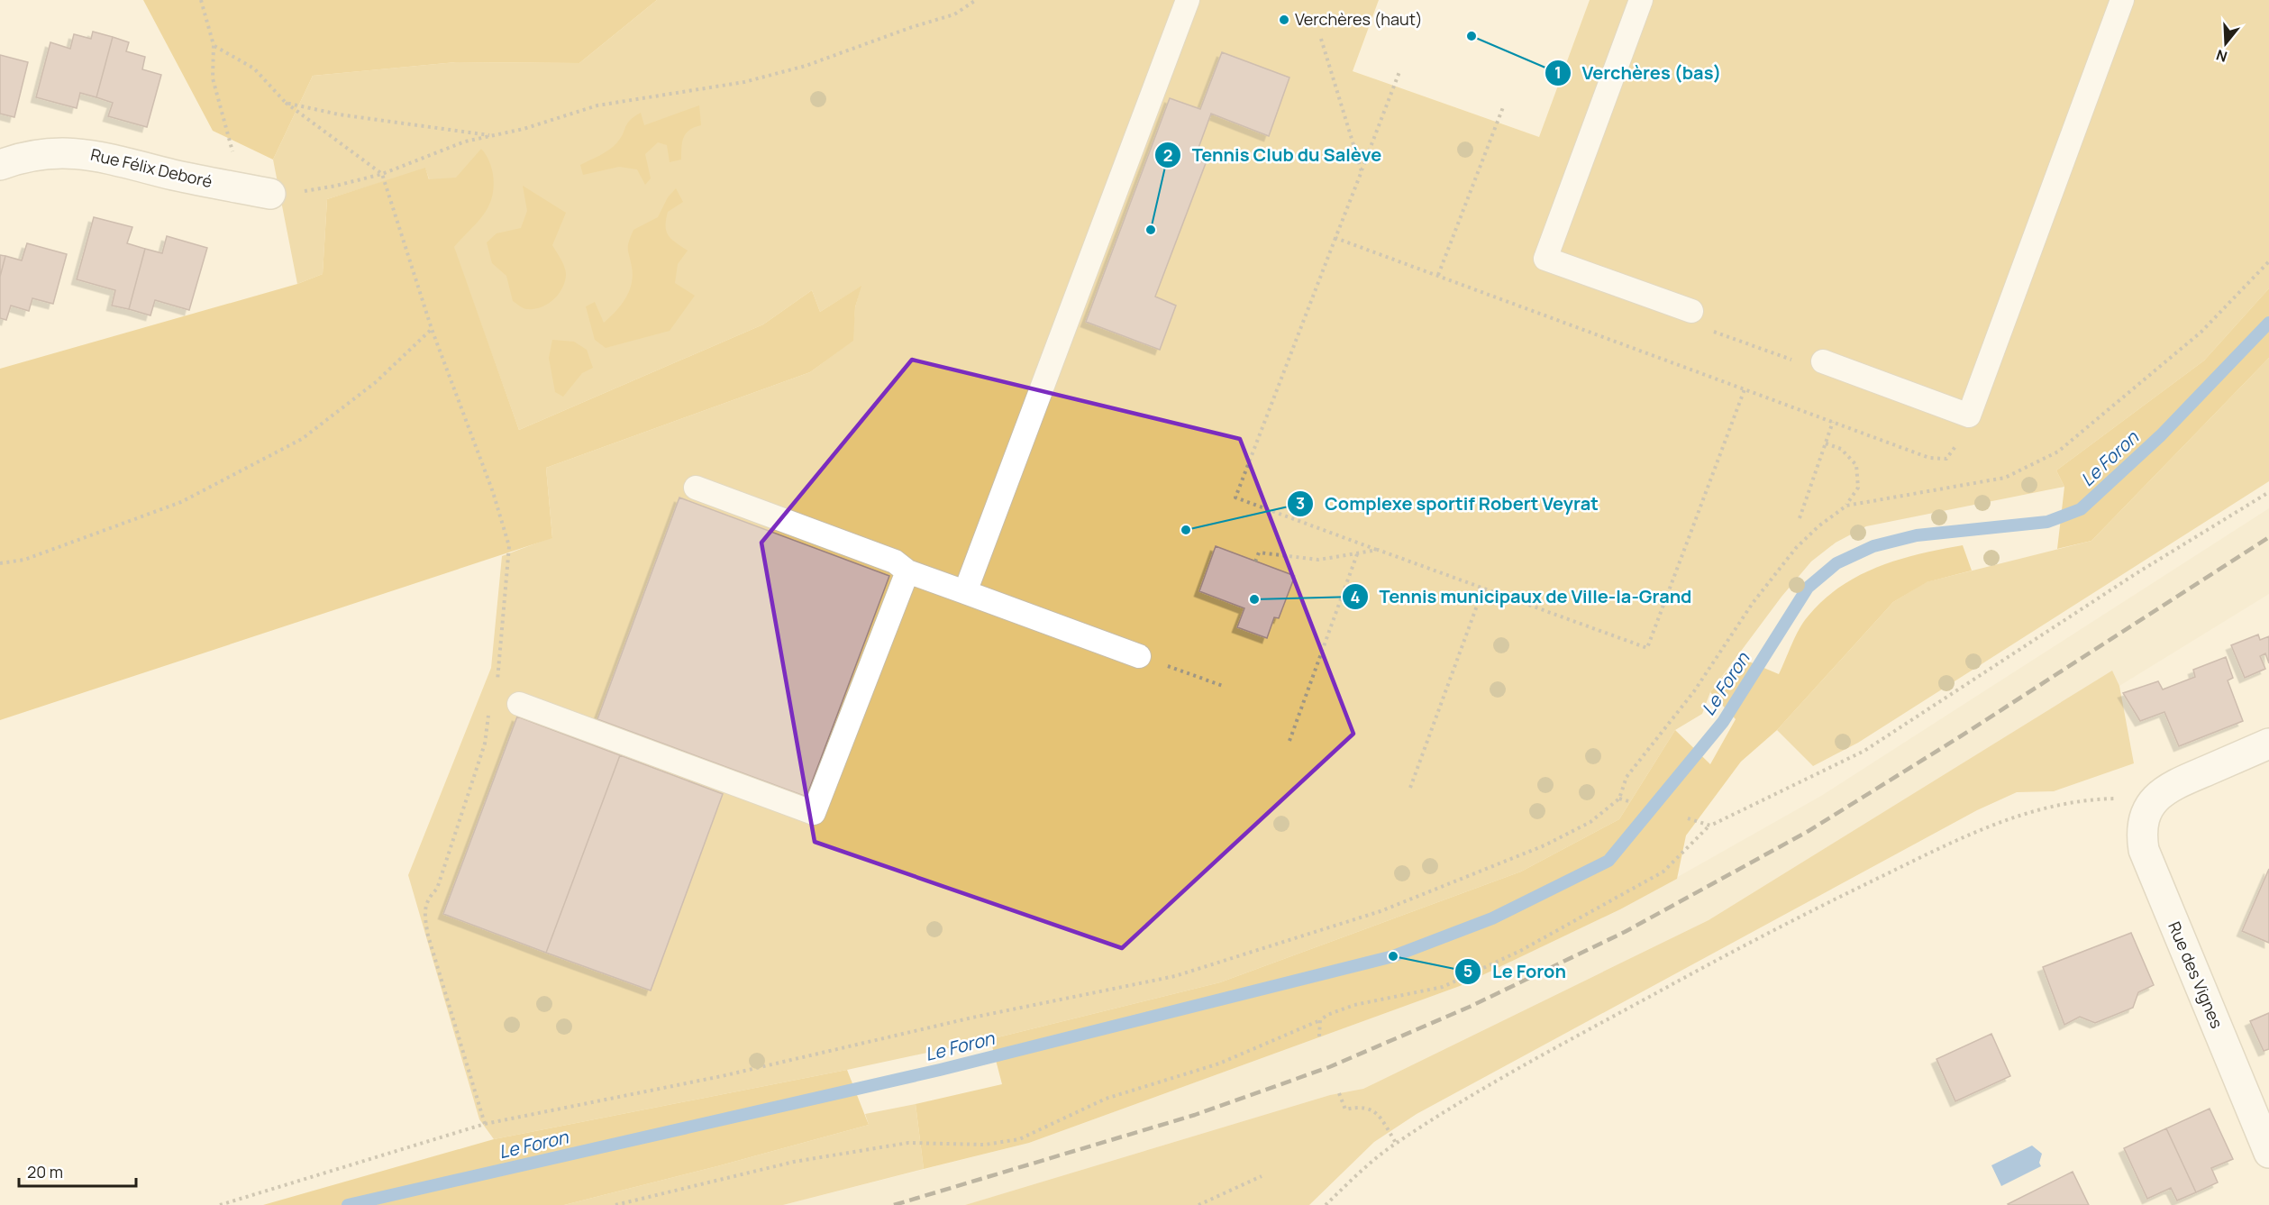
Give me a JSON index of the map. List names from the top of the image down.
{
  "streets": {
    "street": ["Rue Félix Deboré", "Rue des Vignes"]
  },
  "water": ["Le Foron"],
  "places": [
    "Verchères (haut)",
    "Verchères (bas)",
    "Tennis Club du Salève",
    "Complexe sportif Robert Veyrat",
    "Tennis municipaux de Ville-la-Grand",
    "Le Foron"
  ],
  "scale_bar": "20 m",
  "north": "bottom"
}
